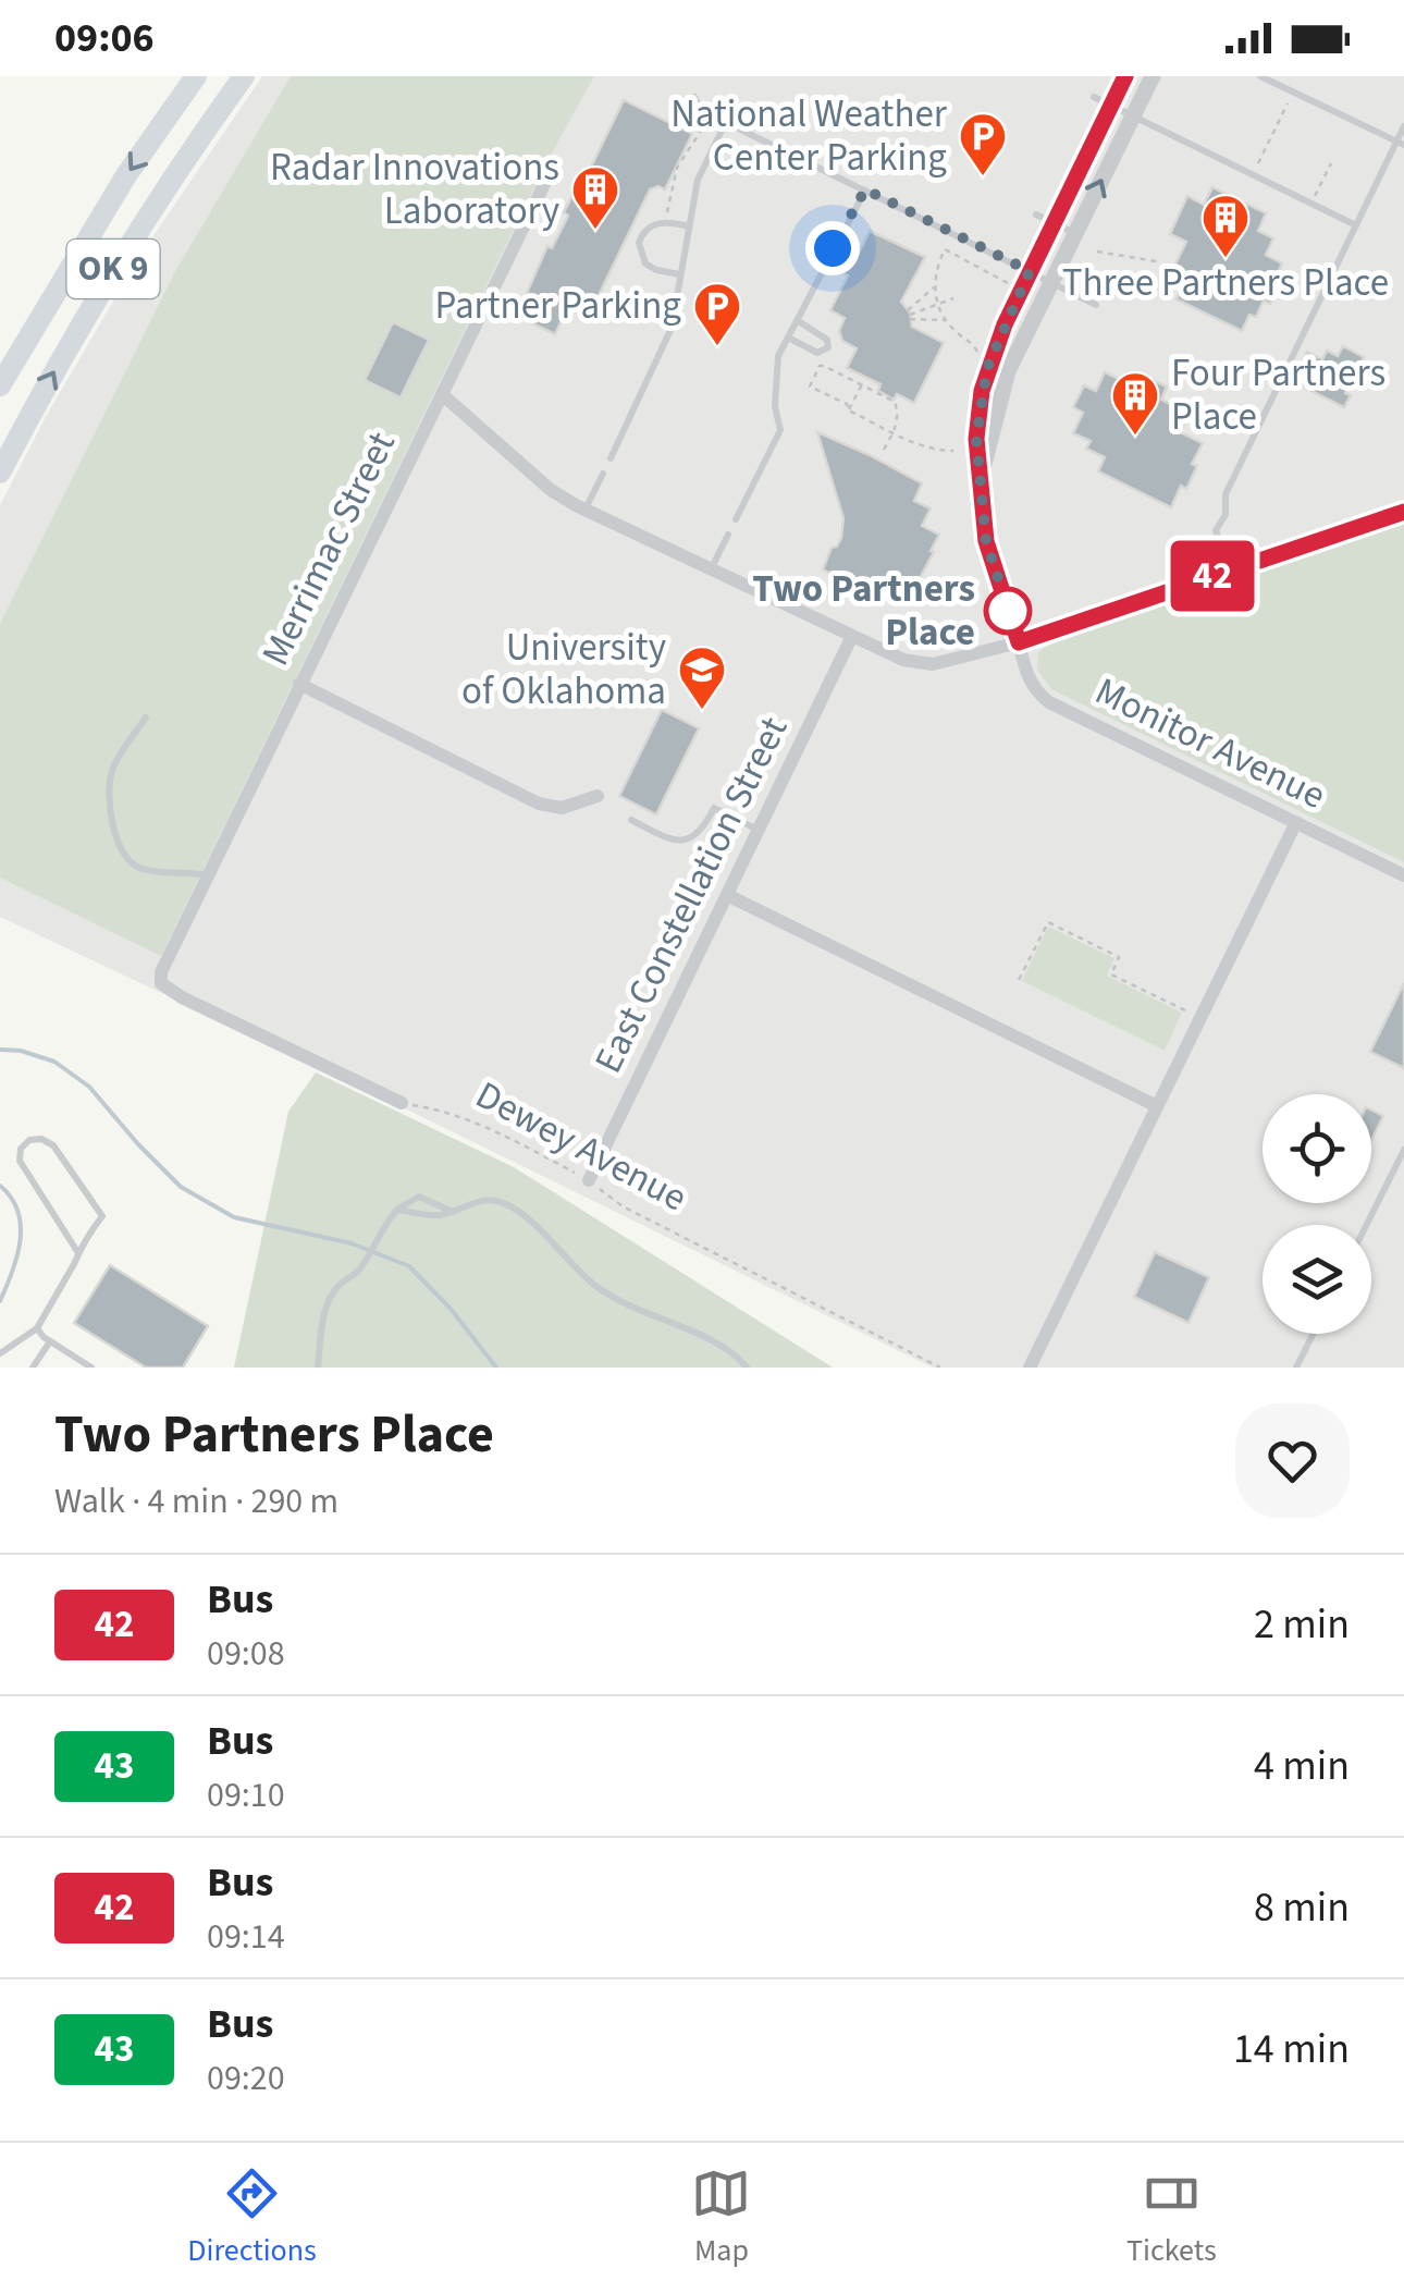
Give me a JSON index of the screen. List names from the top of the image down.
{
  "streets": {
    "highway": ["OK 9"],
    "street": ["Merrimac Street", "Monitor Avenue", "East Constellation Street"],
    "path": ["Dewey Avenue"]
  },
  "crossings": [
    ["Merrimac Street", "Monitor Avenue"],
    ["Merrimac Street", "Dewey Avenue"],
    ["Monitor Avenue", "East Constellation Street"],
    ["East Constellation Street", "Dewey Avenue"]
  ],
  "places": {
    "parking": ["National Weather Center Parking", "Partner Parking"],
    "building": ["Radar Innovations Laboratory", "Three Partners Place", "Four Partners Place"],
    "other": ["Two Partners Place"],
    "school or university": ["University of Oklahoma"]
  },
  "lines": ["bus line 42"],
  "page": {
    "status": "09:06",
    "on_map": "42",
    "heading": ["Two Partners Place", "Walk · 4 min · 290 m"],
    "list": [
      {
        "mark": "42",
        "name": "Bus",
        "note": "09:08",
        "value": "2 min"
      },
      {
        "mark": "43",
        "name": "Bus",
        "note": "09:10",
        "value": "4 min"
      },
      {
        "mark": "42",
        "name": "Bus",
        "note": "09:14",
        "value": "8 min"
      },
      {
        "mark": "43",
        "name": "Bus",
        "note": "09:20",
        "value": "14 min"
      }
    ],
    "tabs": ["Directions", "Map", "Tickets"]
  }
}
